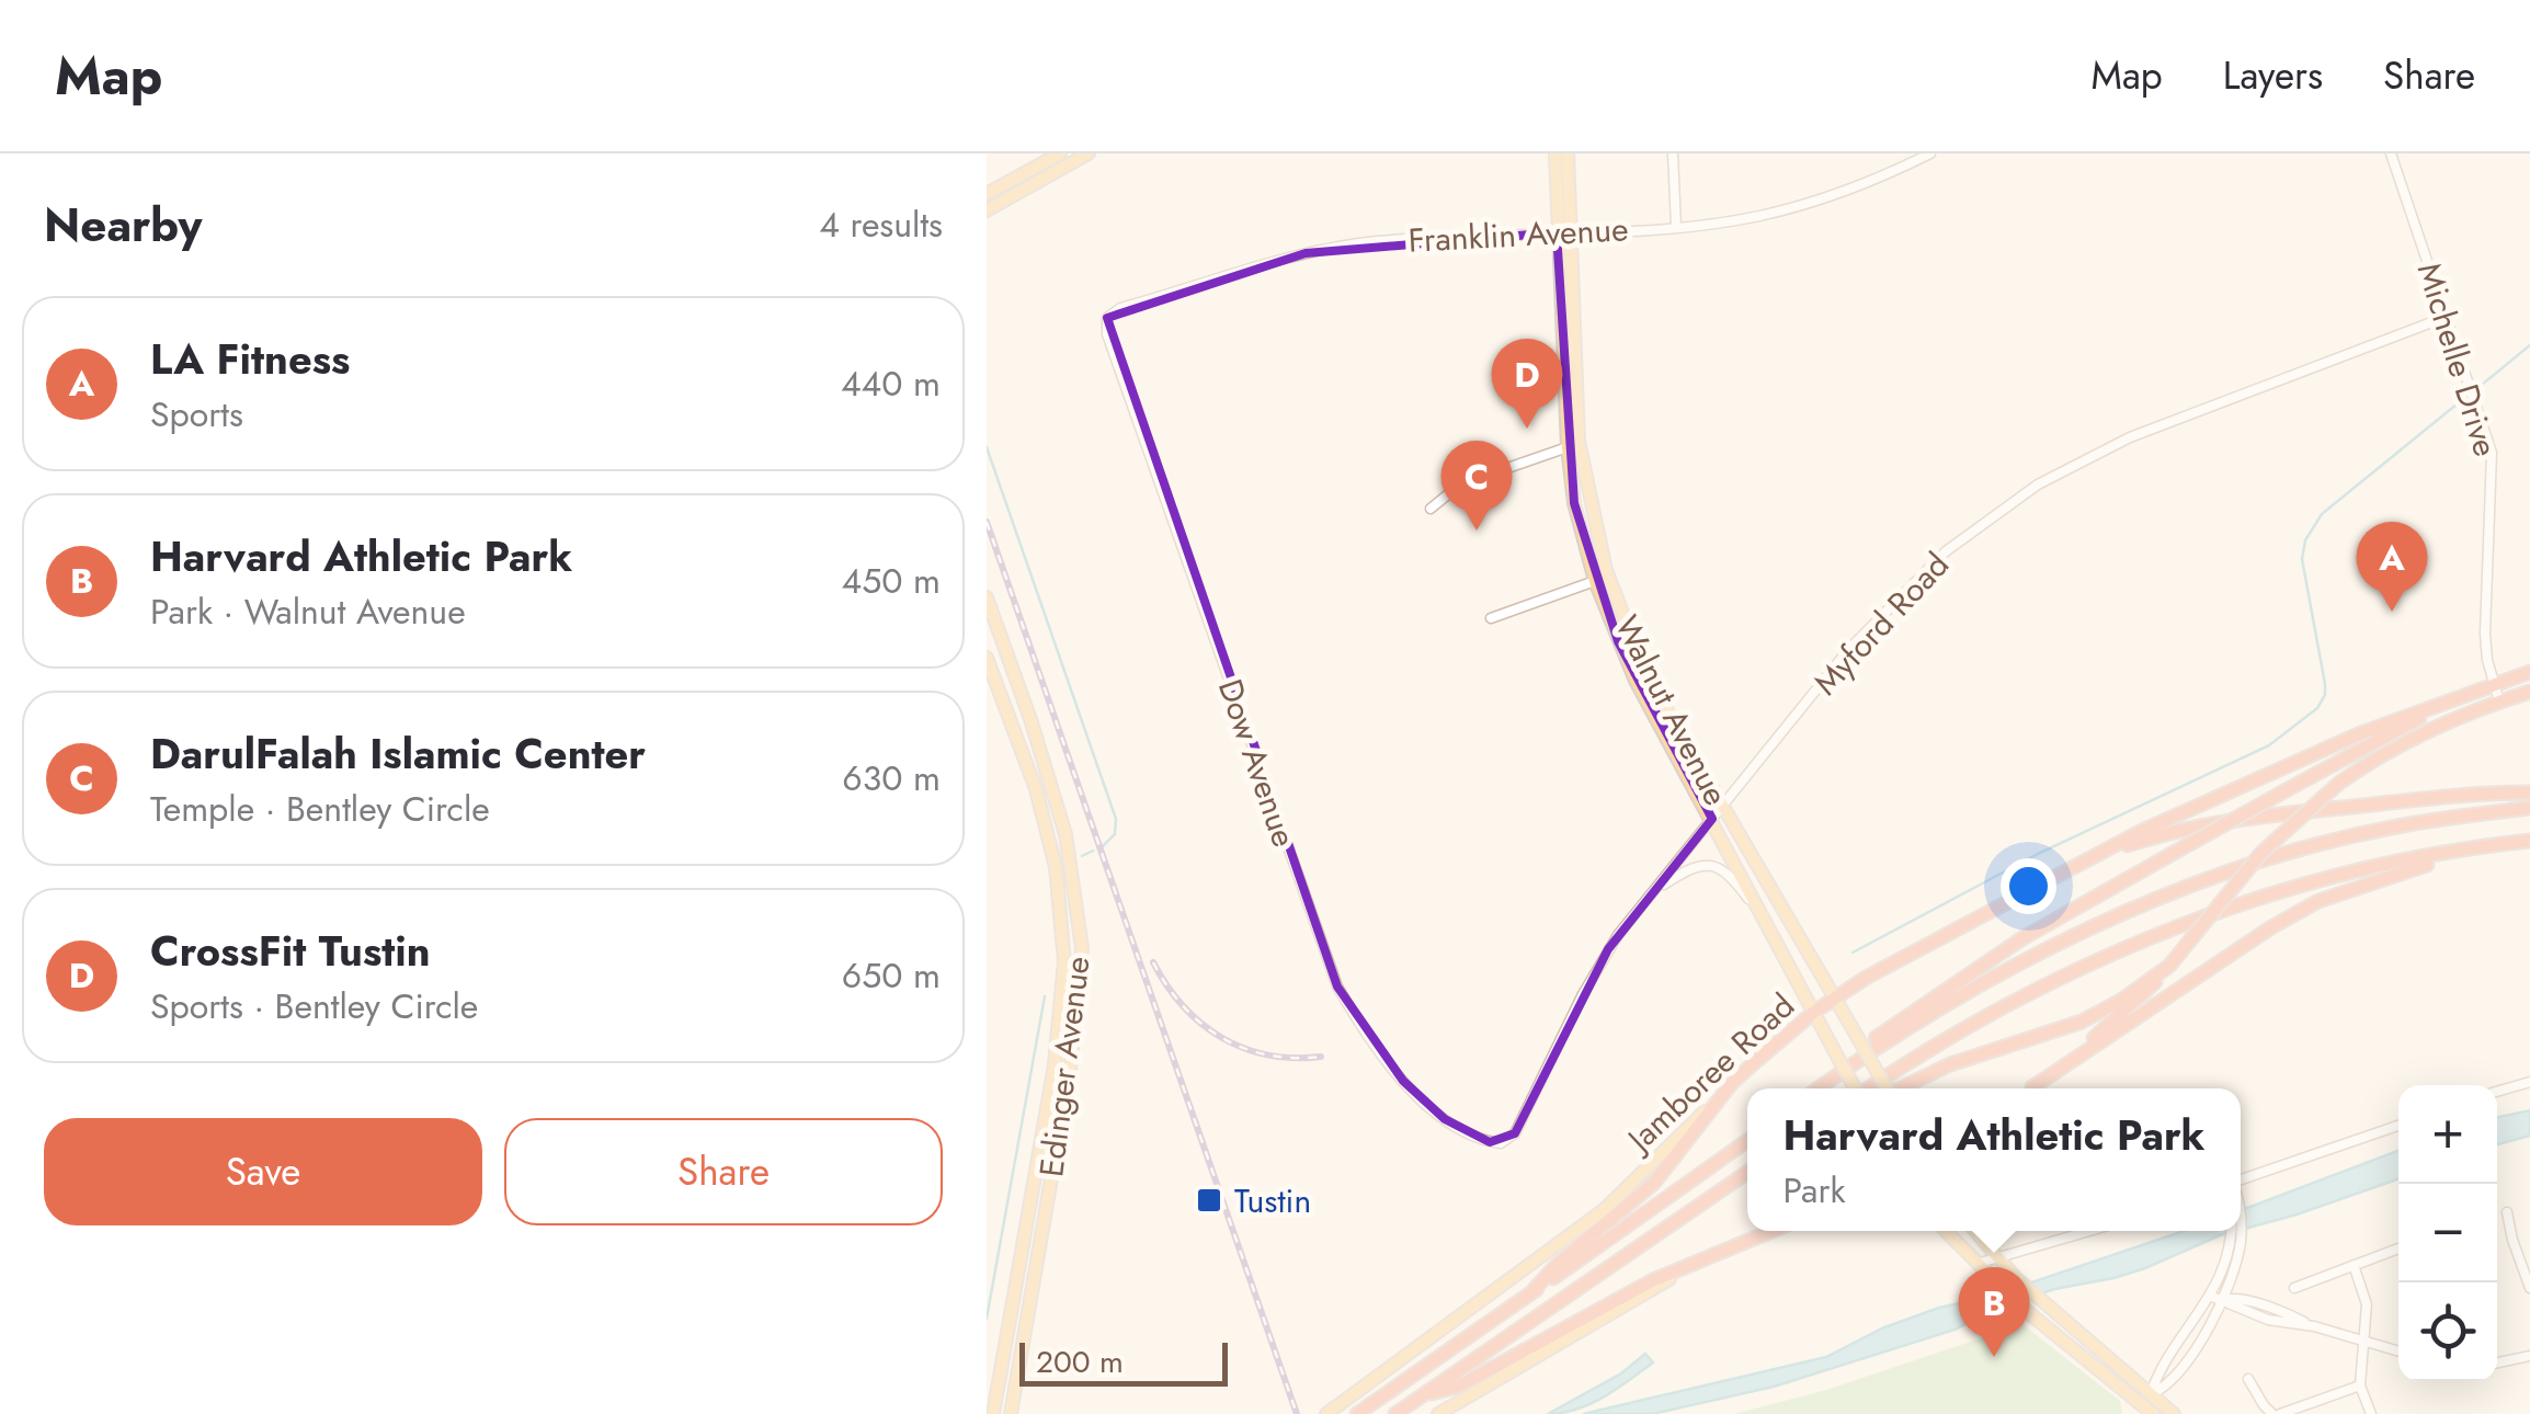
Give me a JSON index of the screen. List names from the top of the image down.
{
  "streets": {
    "highway": ["Jamboree Road"],
    "main road": ["Walnut Avenue", "Edinger Avenue"],
    "street": [
      "Franklin Avenue",
      "Michelle Drive",
      "Myford Road",
      "Dow Avenue"
    ]
  },
  "crossings": [
    ["Franklin Avenue", "Walnut Avenue"],
    ["Franklin Avenue", "Dow Avenue"],
    ["Michelle Drive", "Myford Road"],
    ["Michelle Drive", "Jamboree Road"],
    ["Myford Road", "Walnut Avenue"],
    ["Myford Road", "Dow Avenue"],
    ["Walnut Avenue", "Jamboree Road"]
  ],
  "places": {
    "transit": ["Tustin"]
  },
  "scale_bar": "200 m",
  "page": {
    "header": "Map",
    "nav": ["Map", "Layers", "Share"],
    "heading": ["Nearby", "4 results"],
    "list": [
      {
        "mark": "A",
        "name": "LA Fitness",
        "note": "Sports",
        "value": "440 m"
      },
      {
        "mark": "B",
        "name": "Harvard Athletic Park",
        "note": "Park · Walnut Avenue",
        "value": "450 m"
      },
      {
        "mark": "C",
        "name": "DarulFalah Islamic Center",
        "note": "Temple · Bentley Circle",
        "value": "630 m"
      },
      {
        "mark": "D",
        "name": "CrossFit Tustin",
        "note": "Sports · Bentley Circle",
        "value": "650 m"
      }
    ],
    "pins": [
      "D",
      "C",
      "A",
      "B"
    ],
    "buttons": ["Save", "Share"],
    "map_buttons": ["+", "−"],
    "popup": ["Harvard Athletic Park", "Park"],
    "scale": "200 m"
  }
}
